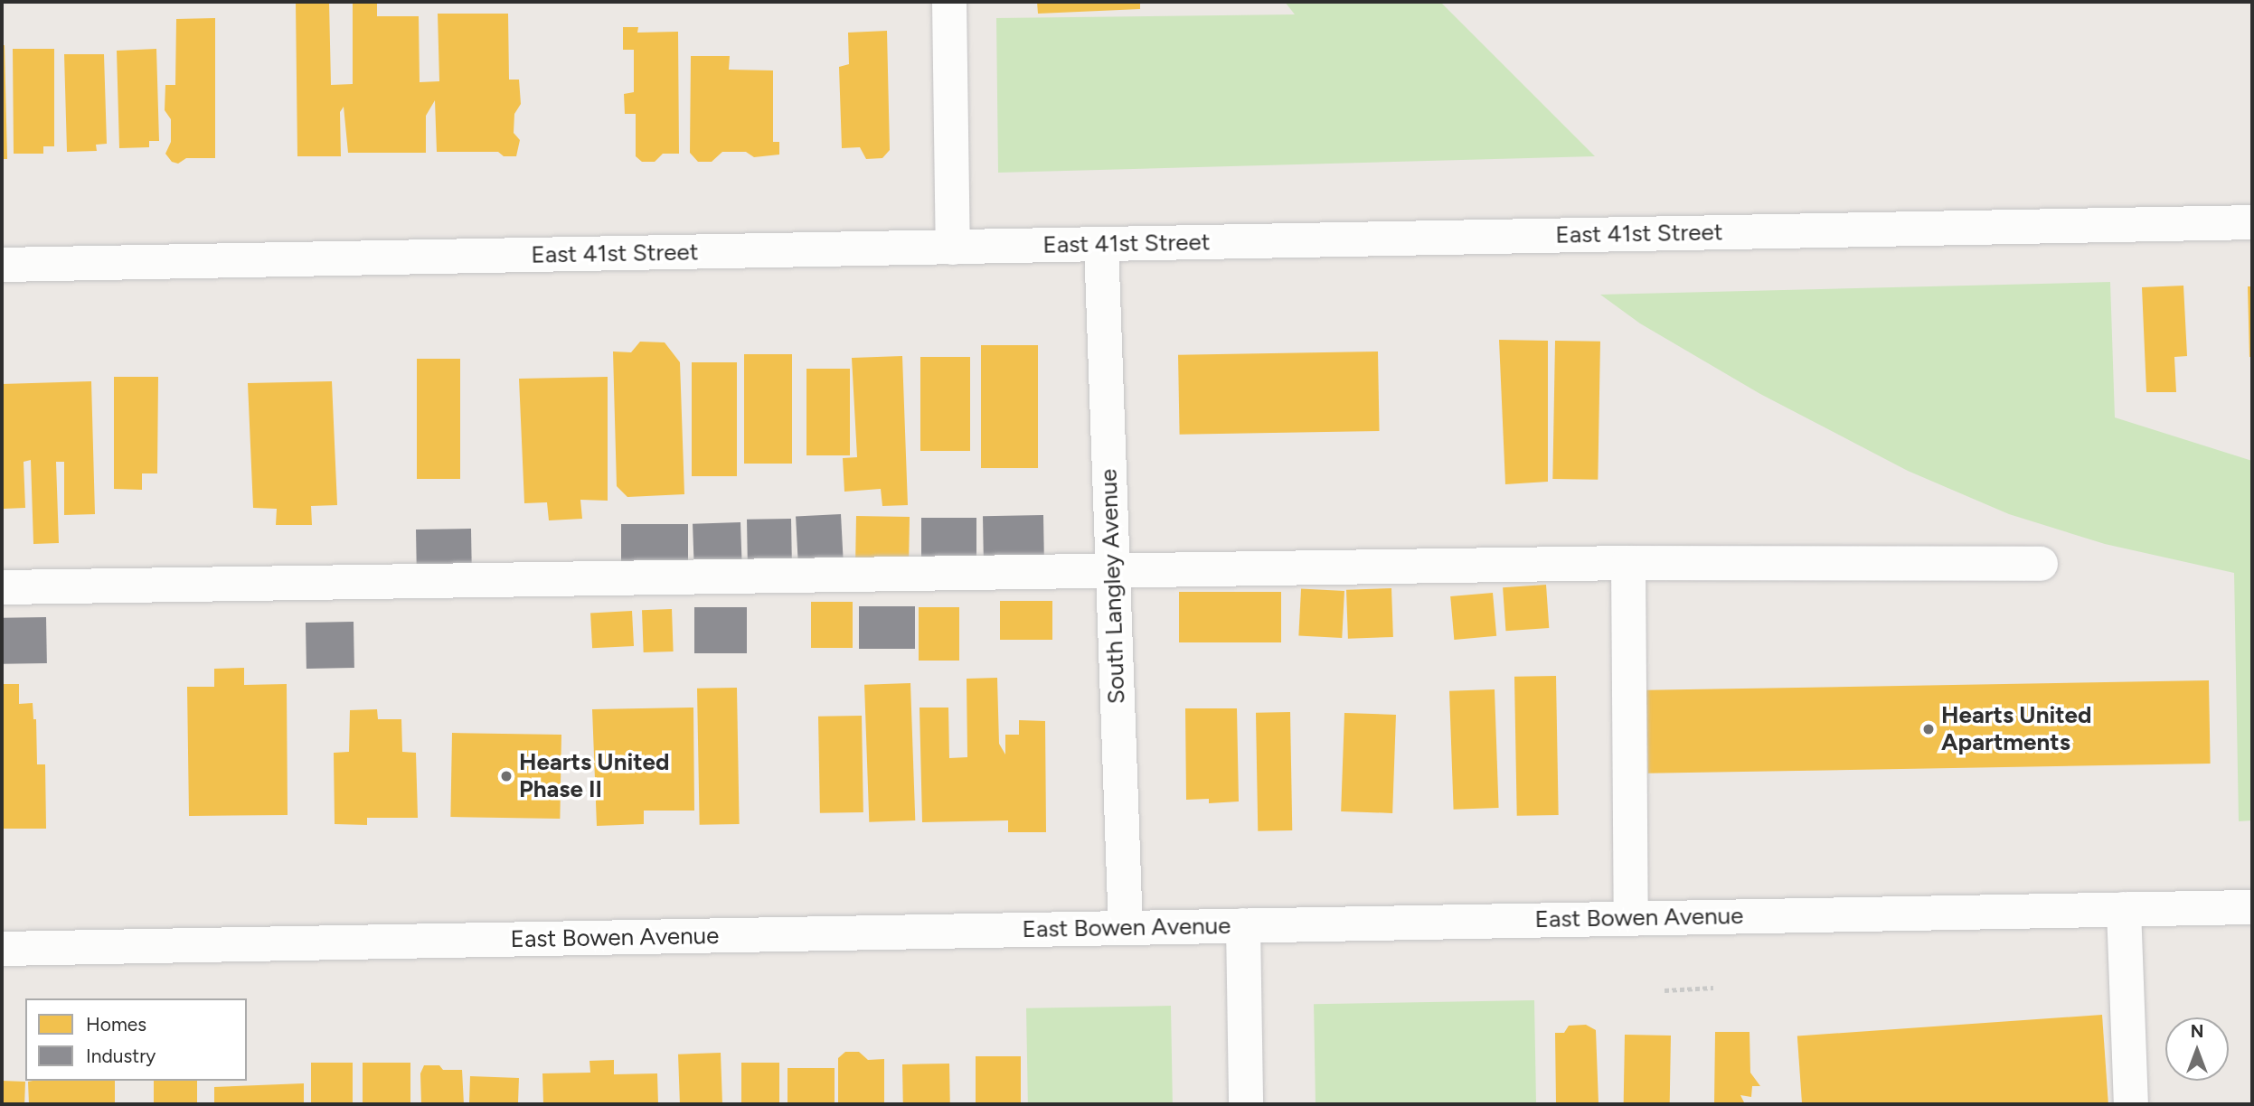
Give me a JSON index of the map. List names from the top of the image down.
{
  "streets": {
    "street": ["East 41st Street", "South Langley Avenue", "East Bowen Avenue"]
  },
  "crossings": [
    ["East 41st Street", "South Langley Avenue"],
    ["South Langley Avenue", "East Bowen Avenue"]
  ],
  "places": ["Hearts United Apartments", "Hearts United Phase II"],
  "legend": ["Homes", "Industry"],
  "north": "top"
}
